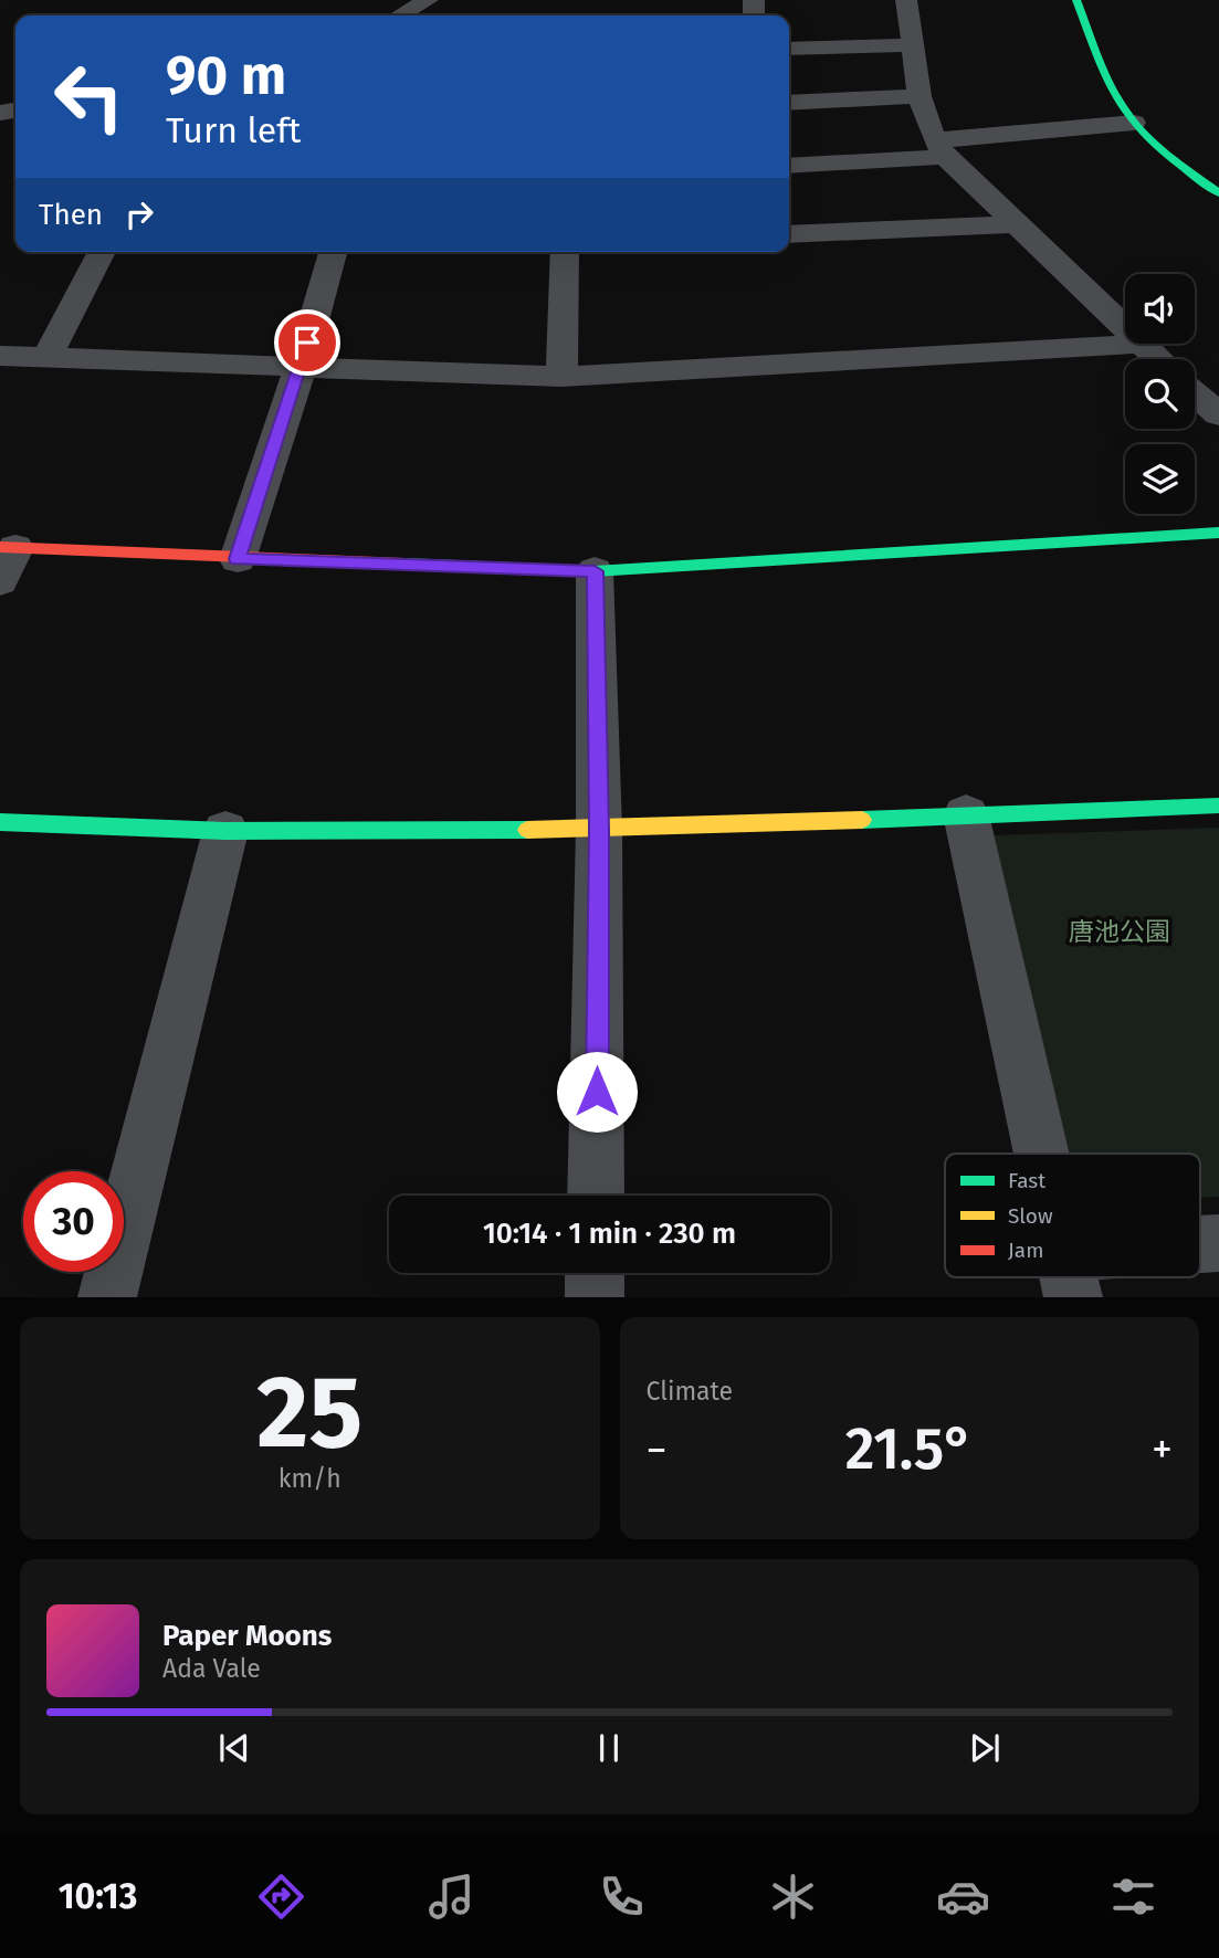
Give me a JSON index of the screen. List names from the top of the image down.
{
  "parks": ["唐池公園"],
  "legend": ["Fast", "Slow", "Jam"],
  "page": {
    "turn": ["90 m", "Turn left"],
    "then": "Then",
    "limit": "30",
    "trip": "10:14 · 1 min · 230 m",
    "tile": [
      ["25", "km/h"],
      "Climate"
    ],
    "heat": ["−", "21.5°", "+"],
    "song": ["Paper Moons", "Ada Vale"],
    "tabs": "10:13"
  }
}
